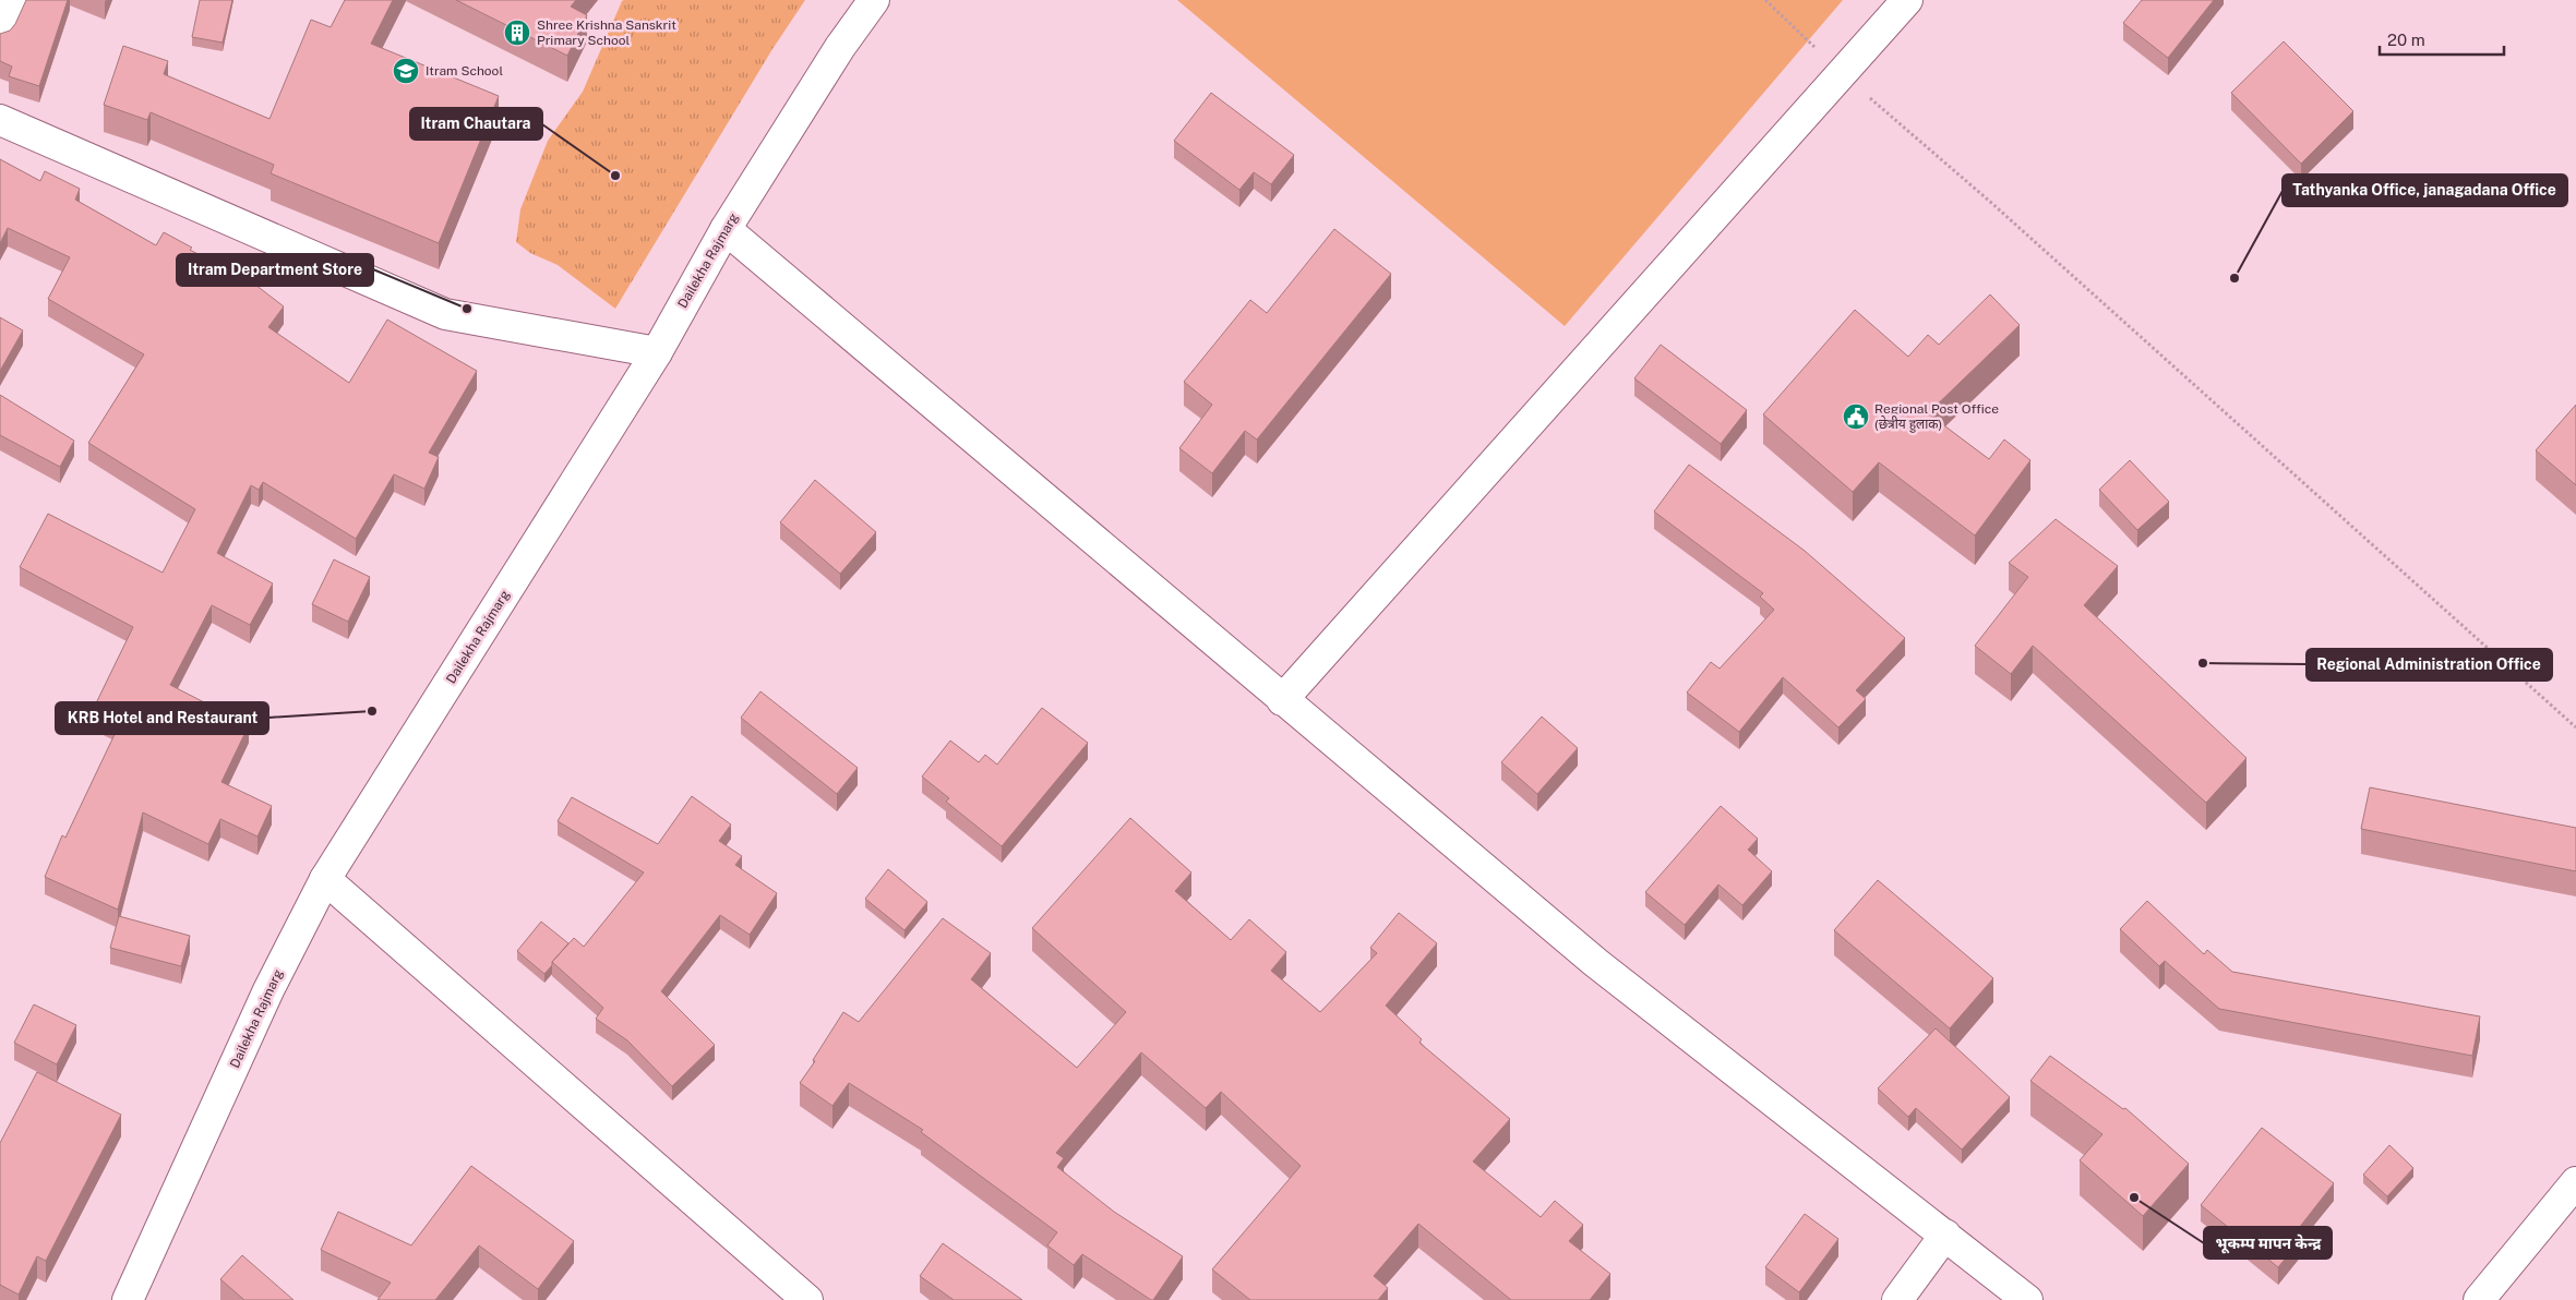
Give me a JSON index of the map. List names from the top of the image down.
{
  "streets": {
    "street": ["Dailekha Rajmarg"]
  },
  "places": {
    "building": ["Shree Krishna Sanskrit Primary School"],
    "school or university": ["Itram School"],
    "other": [
      "Itram Chautara",
      "Tathyanka Office, janagadana Office",
      "Itram Department Store",
      "Regional Administration Office",
      "KRB Hotel and Restaurant",
      "भूकम्प मापन केन्द्र"
    ],
    "public building": ["Regional Post Office (छेत्रीय हुलाक)"]
  },
  "scale_bar": "20 m"
}
